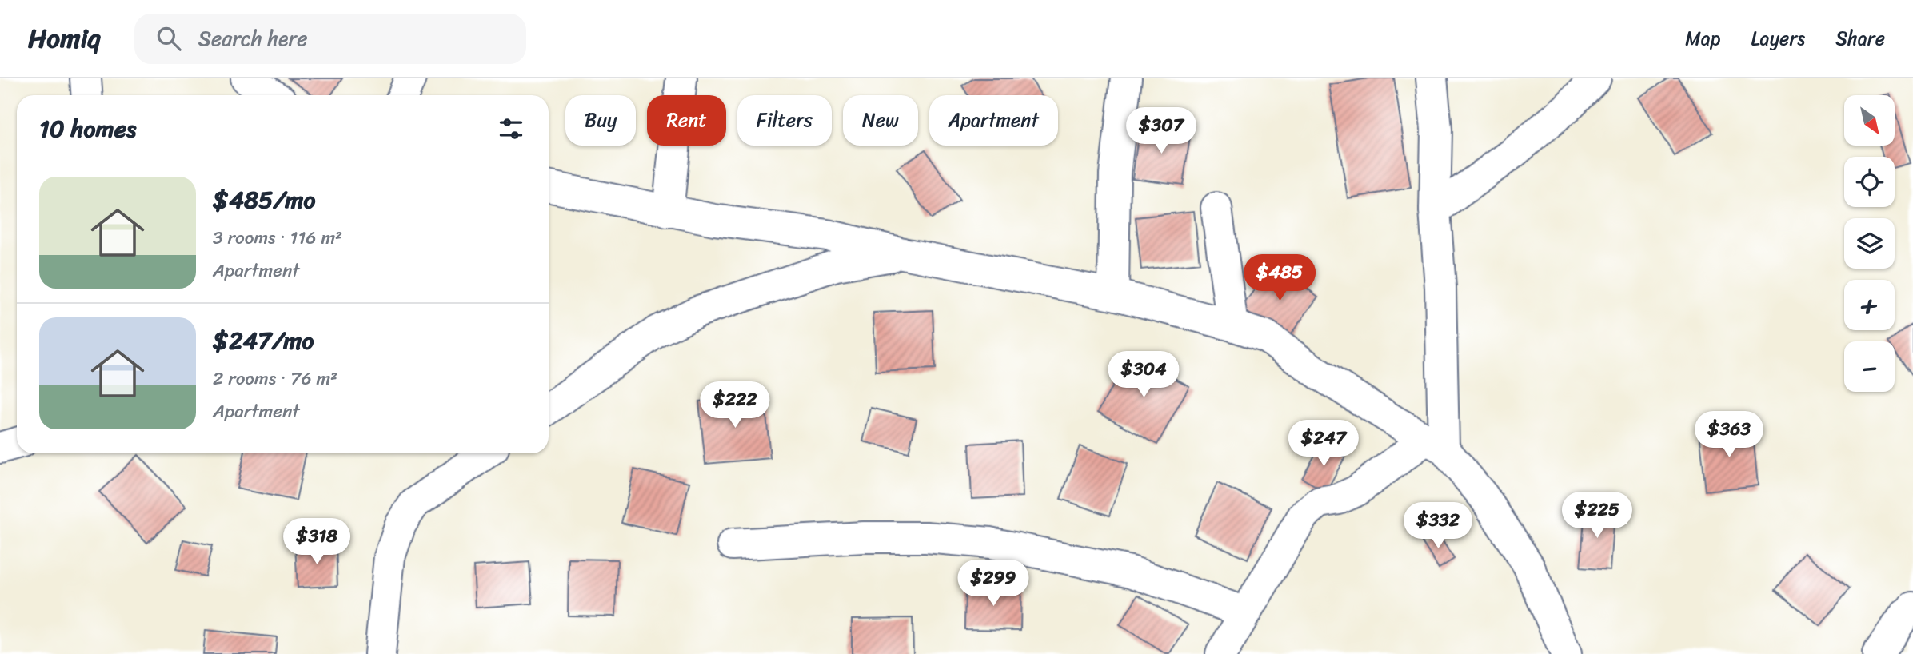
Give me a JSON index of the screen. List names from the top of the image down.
{
  "north": "bottom right",
  "page": {
    "header": "Homiq",
    "search": "Search here",
    "nav": ["Map", "Layers", "Share"],
    "map_buttons": ["+", "−"],
    "chip": [
      "Buy",
      "Rent",
      "Filters",
      "New",
      "Apartment"
    ],
    "heading": "10 homes",
    "price": [
      "$307",
      "$485",
      "$304",
      "$222",
      "$363",
      "$247",
      "$225",
      "$332",
      "$318",
      "$299"
    ],
    "list": [
      {
        "name": "$485/mo",
        "note": "3 rooms · 116 m² · Apartment"
      },
      {
        "name": "$247/mo",
        "note": "2 rooms · 76 m² · Apartment"
      }
    ]
  }
}
